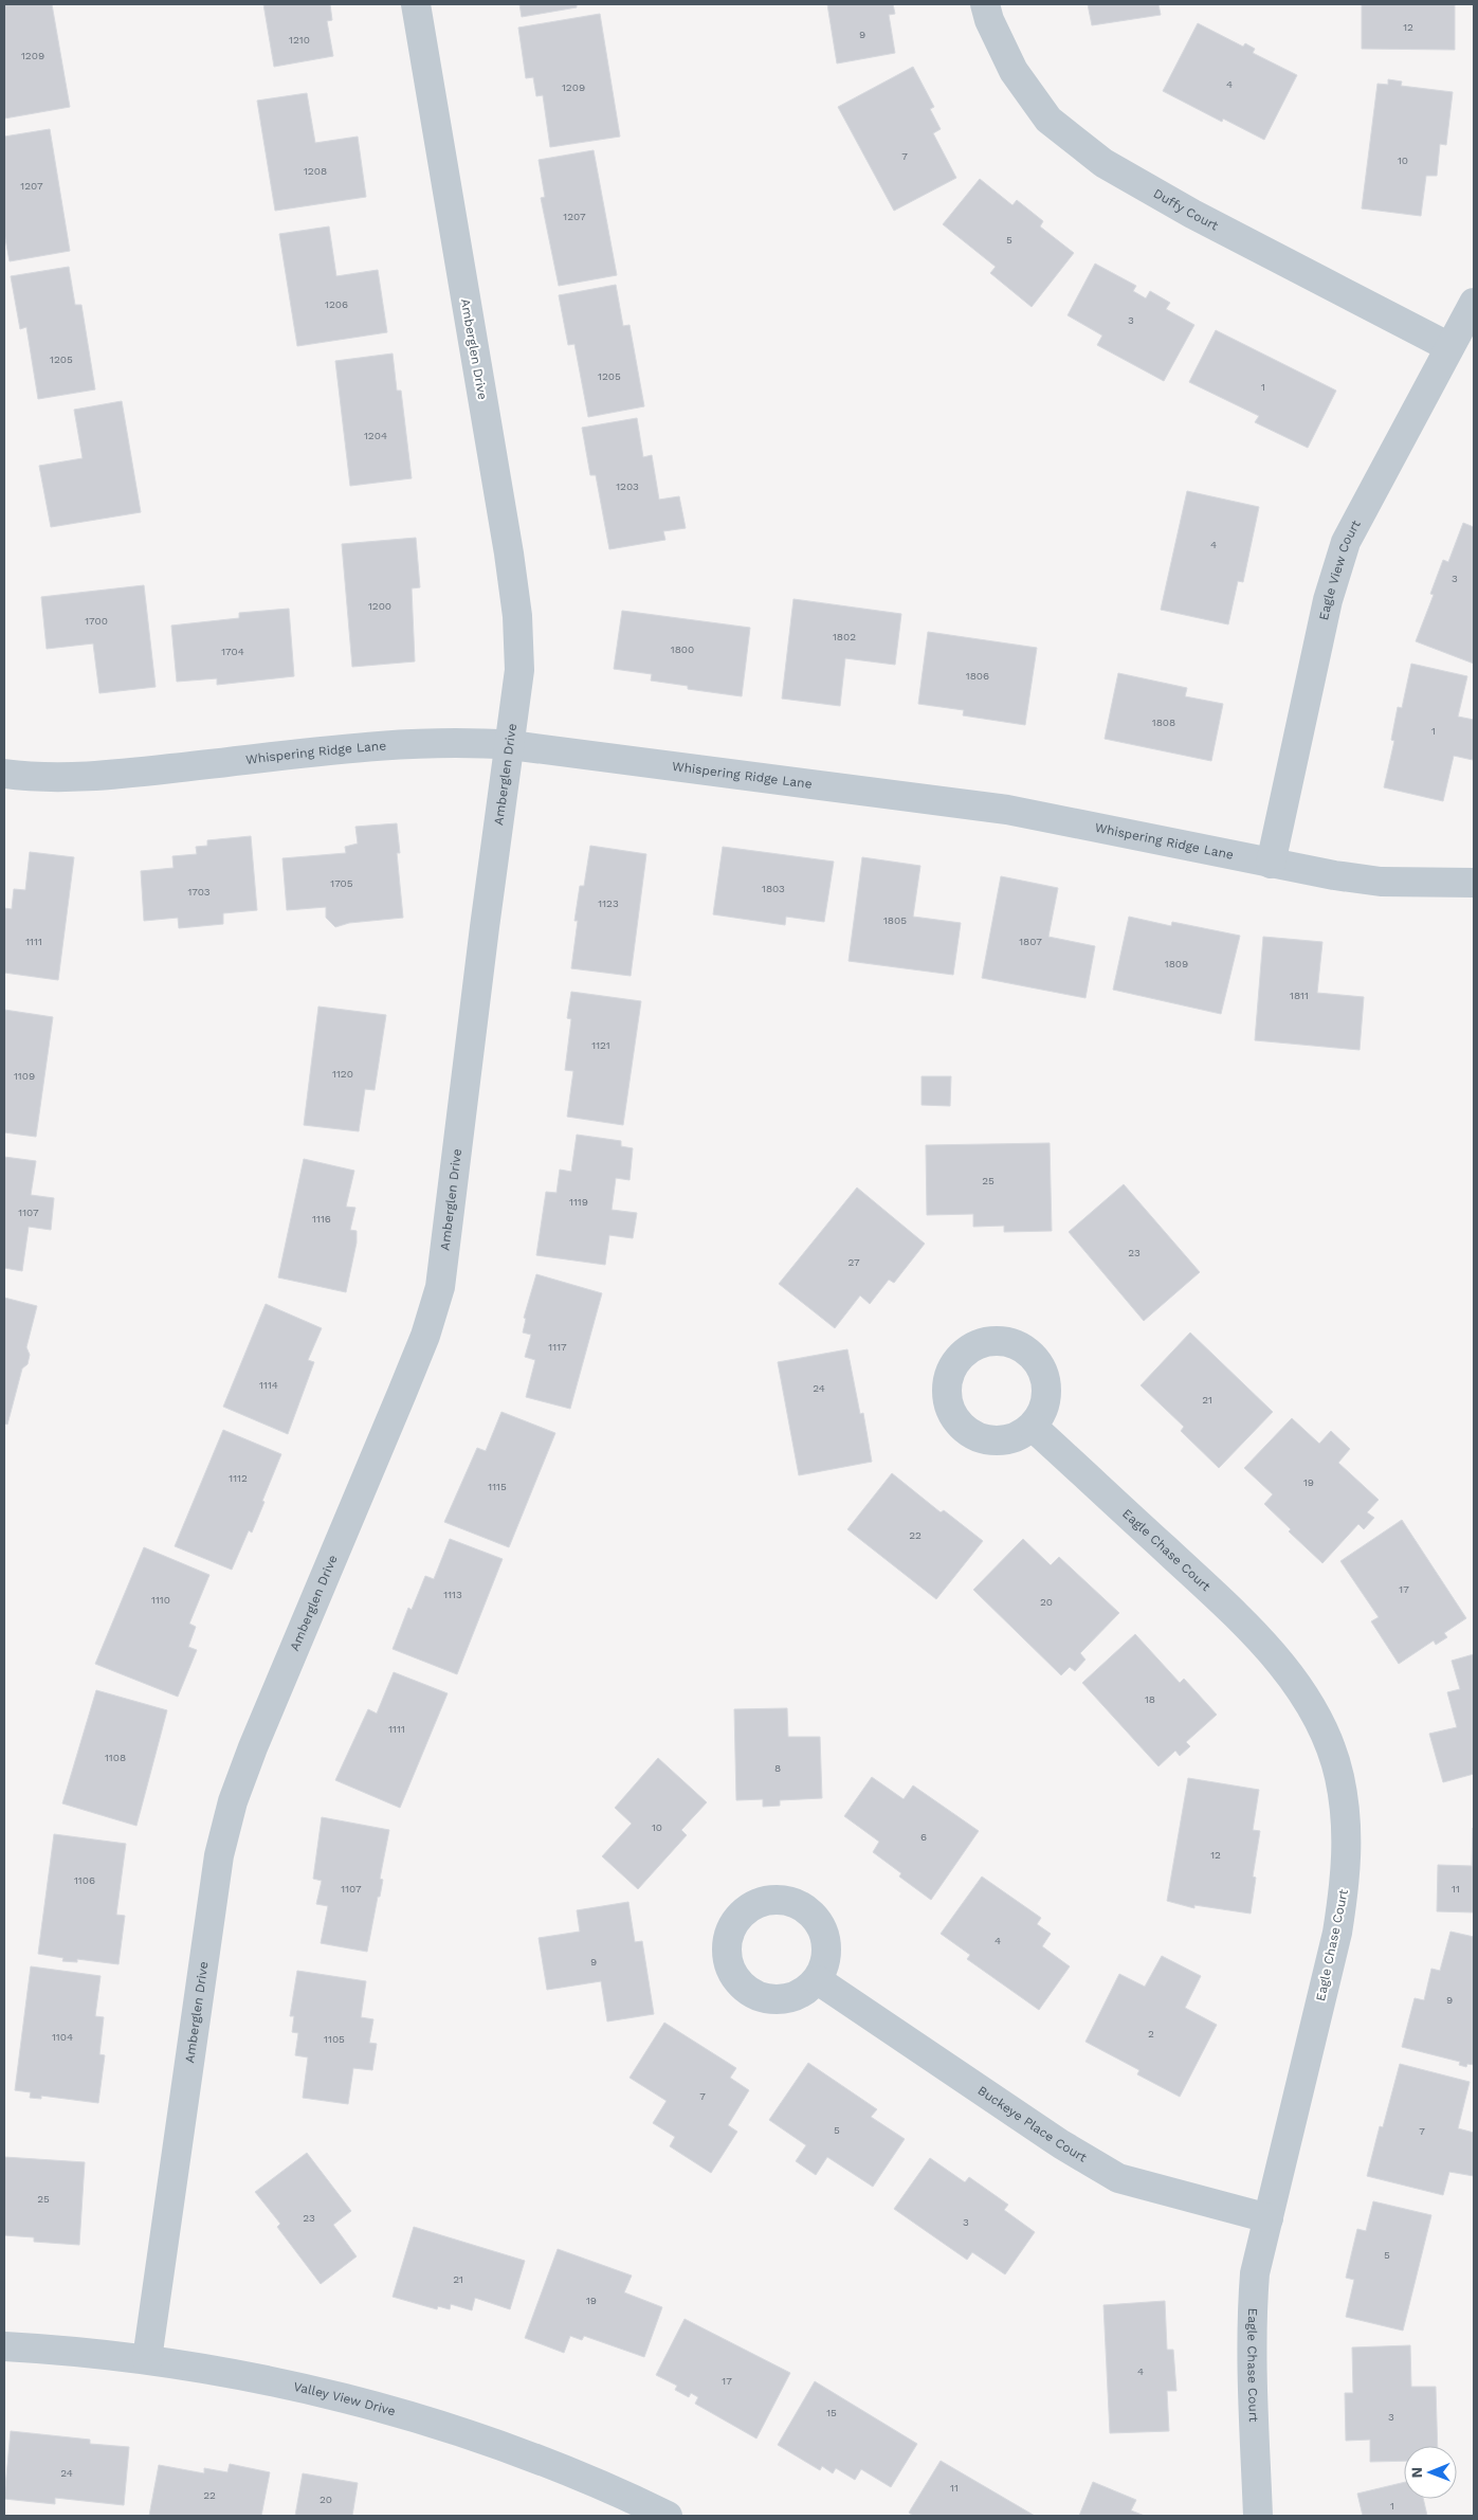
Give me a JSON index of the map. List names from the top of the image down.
{
  "streets": {
    "street": [
      "Duffy Court",
      "Amberglen Drive",
      "Eagle View Court",
      "Whispering Ridge Lane",
      "Eagle Chase Court",
      "Buckeye Place Court",
      "Valley View Drive"
    ]
  },
  "crossings": [
    ["Duffy Court", "Eagle View Court"],
    ["Amberglen Drive", "Whispering Ridge Lane"],
    ["Amberglen Drive", "Valley View Drive"],
    ["Eagle View Court", "Whispering Ridge Lane"],
    ["Eagle Chase Court", "Buckeye Place Court"]
  ],
  "house_numbers": [
    "12",
    "9",
    "1210",
    "1209",
    "4",
    "1209",
    "7",
    "10",
    "1208",
    "1207",
    "1207",
    "5",
    "1206",
    "3",
    "1205",
    "1205",
    "1",
    "1204",
    "1203",
    "4",
    "3",
    "1200",
    "1700",
    "1802",
    "1800",
    "1704",
    "1806",
    "1808",
    "1",
    "1705",
    "1803",
    "1703",
    "1123",
    "1805",
    "1111",
    "1807",
    "1809",
    "1811",
    "1121",
    "1120",
    "1109",
    "25",
    "1119",
    "1107",
    "1116",
    "23",
    "27",
    "1117",
    "1114",
    "24",
    "21",
    "1112",
    "19",
    "1115",
    "22",
    "17",
    "1113",
    "1110",
    "20",
    "18",
    "1111",
    "1108",
    "8",
    "10",
    "6",
    "12",
    "1106",
    "1107",
    "11",
    "4",
    "9",
    "9",
    "2",
    "1104",
    "1105",
    "7",
    "5",
    "7",
    "25",
    "23",
    "3",
    "5",
    "21",
    "19",
    "4",
    "17",
    "15",
    "3",
    "24",
    "11",
    "22",
    "20",
    "1"
  ],
  "north": "left"
}
